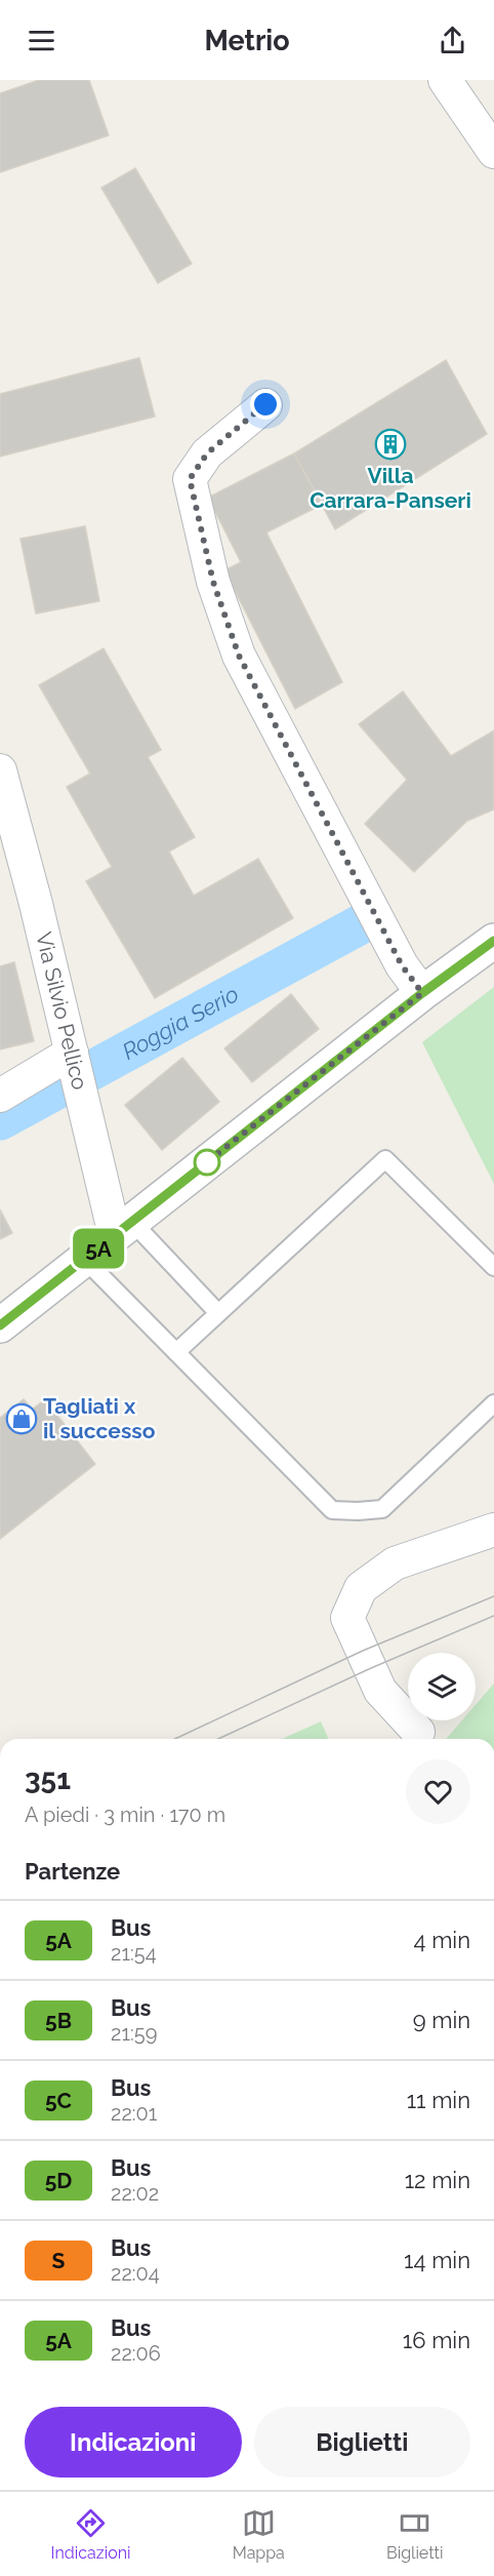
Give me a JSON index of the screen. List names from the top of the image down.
{
  "streets": {
    "street": ["Via Silvio Pellico"]
  },
  "water": ["Roggia Serio"],
  "places": {
    "building": ["Villa Carrara-Panseri"],
    "shop": ["Tagliati x il successo"]
  },
  "lines": ["bus line 5A"],
  "page": {
    "header": "Metrio",
    "on_map": "5A",
    "heading": [
      ["351", "A piedi · 3 min · 170 m"],
      "Partenze"
    ],
    "list": [
      {
        "mark": "5A",
        "name": "Bus",
        "note": "21:54",
        "value": "4 min"
      },
      {
        "mark": "5B",
        "name": "Bus",
        "note": "21:59",
        "value": "9 min"
      },
      {
        "mark": "5C",
        "name": "Bus",
        "note": "22:01",
        "value": "11 min"
      },
      {
        "mark": "5D",
        "name": "Bus",
        "note": "22:02",
        "value": "12 min"
      },
      {
        "mark": "S",
        "name": "Bus",
        "note": "22:04",
        "value": "14 min"
      },
      {
        "mark": "5A",
        "name": "Bus",
        "note": "22:06",
        "value": "16 min"
      }
    ],
    "buttons": ["Indicazioni", "Biglietti"],
    "tabs": ["Indicazioni", "Mappa", "Biglietti"]
  }
}
